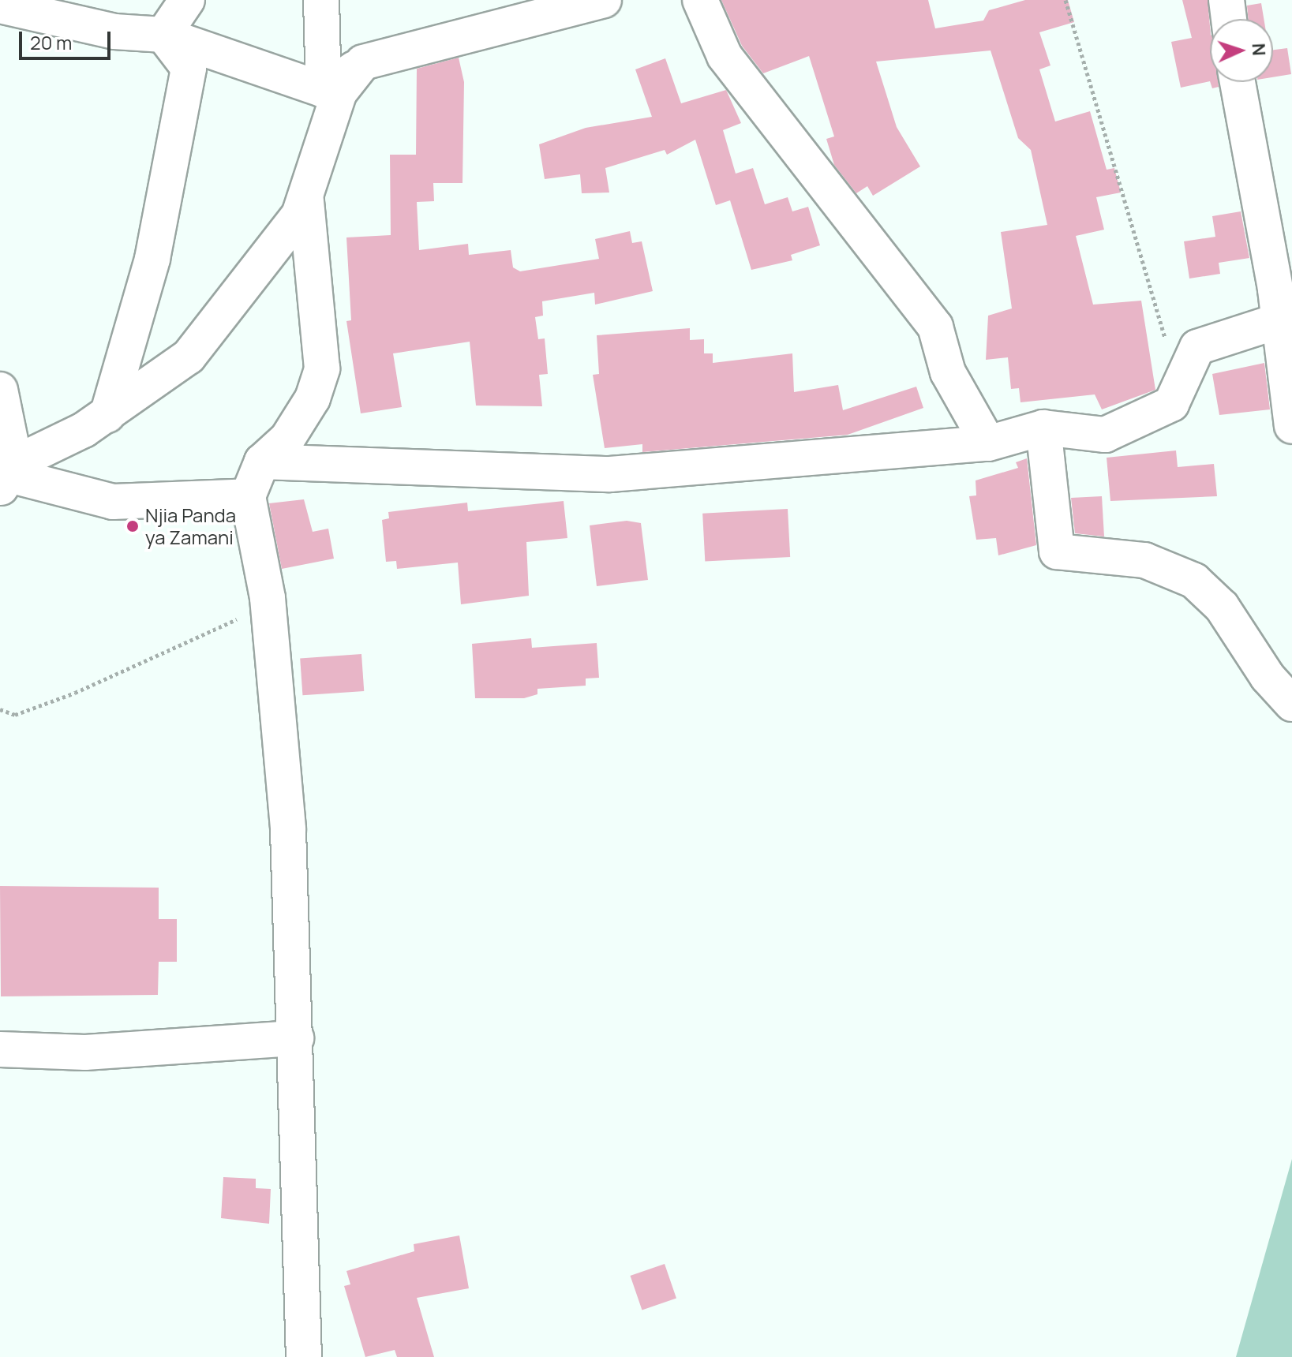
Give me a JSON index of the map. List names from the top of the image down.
{
  "places": ["Njia Panda ya Zamani"],
  "scale_bar": "20 m",
  "north": "right"
}
